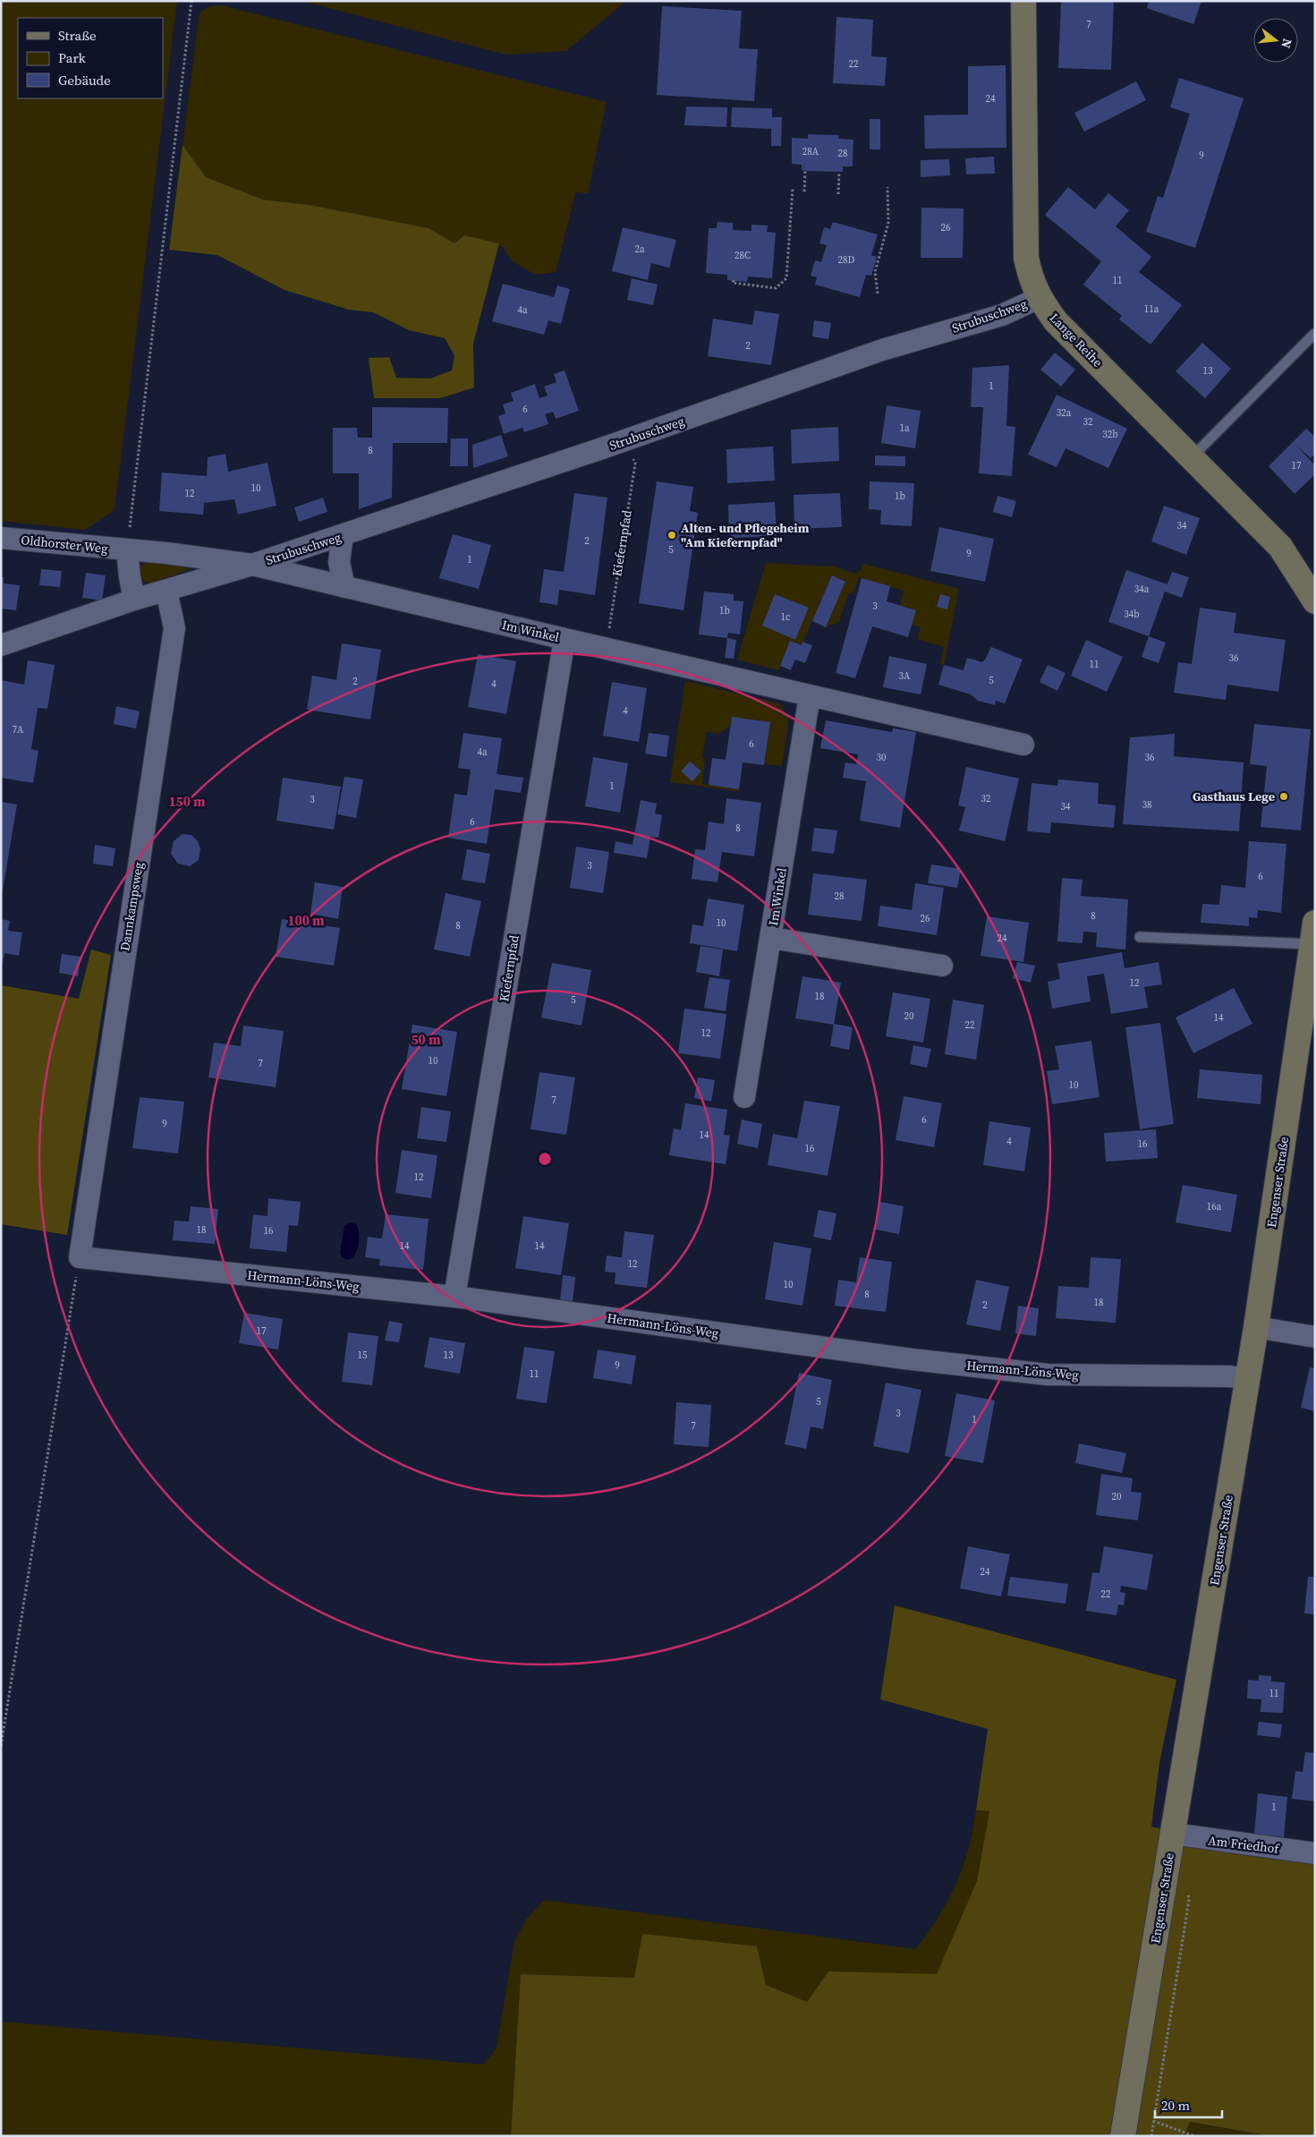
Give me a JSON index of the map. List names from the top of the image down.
{
  "streets": {
    "street": [
      "Strubuschweg",
      "Lange Reihe",
      "Kiefernpfad",
      "Oldhorster Weg",
      "Im Winkel",
      "Dannkampsweg",
      "Engenser Straße",
      "Hermann-Löns-Weg",
      "Am Friedhof"
    ]
  },
  "crossings": [
    ["Strubuschweg", "Lange Reihe"],
    ["Strubuschweg", "Kiefernpfad"],
    ["Strubuschweg", "Oldhorster Weg"],
    ["Strubuschweg", "Im Winkel"],
    ["Strubuschweg", "Dannkampsweg"],
    ["Kiefernpfad", "Im Winkel"],
    ["Kiefernpfad", "Hermann-Löns-Weg"],
    ["Dannkampsweg", "Hermann-Löns-Weg"],
    ["Engenser Straße", "Hermann-Löns-Weg"],
    ["Engenser Straße", "Am Friedhof"]
  ],
  "places": ["Alten- und Pflegeheim \"Am Kiefernpfad\"", "Gasthaus Lege"],
  "house_numbers": [
    "7",
    "22",
    "24",
    "28A",
    "28",
    "9",
    "26",
    "2a",
    "28C",
    "28D",
    "11",
    "11a",
    "4a",
    "2",
    "13",
    "1",
    "6",
    "32a",
    "32",
    "1a",
    "32b",
    "8",
    "17",
    "10",
    "12",
    "1b",
    "34",
    "2",
    "5",
    "9",
    "1",
    "34a",
    "3",
    "1b",
    "34b",
    "1c",
    "36",
    "11",
    "3A",
    "5",
    "2",
    "4",
    "4",
    "7A",
    "6",
    "4a",
    "30",
    "36",
    "1",
    "32",
    "3",
    "38",
    "34",
    "6",
    "8",
    "3",
    "6",
    "28",
    "8",
    "26",
    "10",
    "8",
    "24",
    "12",
    "18",
    "5",
    "20",
    "14",
    "22",
    "12",
    "10",
    "7",
    "10",
    "7",
    "6",
    "9",
    "14",
    "4",
    "16",
    "16",
    "12",
    "16a",
    "18",
    "16",
    "14",
    "14",
    "12",
    "10",
    "8",
    "18",
    "2",
    "17",
    "15",
    "13",
    "9",
    "11",
    "5",
    "3",
    "1",
    "7",
    "20",
    "24",
    "22",
    "11",
    "1"
  ],
  "legend": ["Straße", "Park", "Gebäude"],
  "scale_bar": "20 m",
  "north": "right",
  "rings": ["150 m", "100 m", "50 m"]
}
